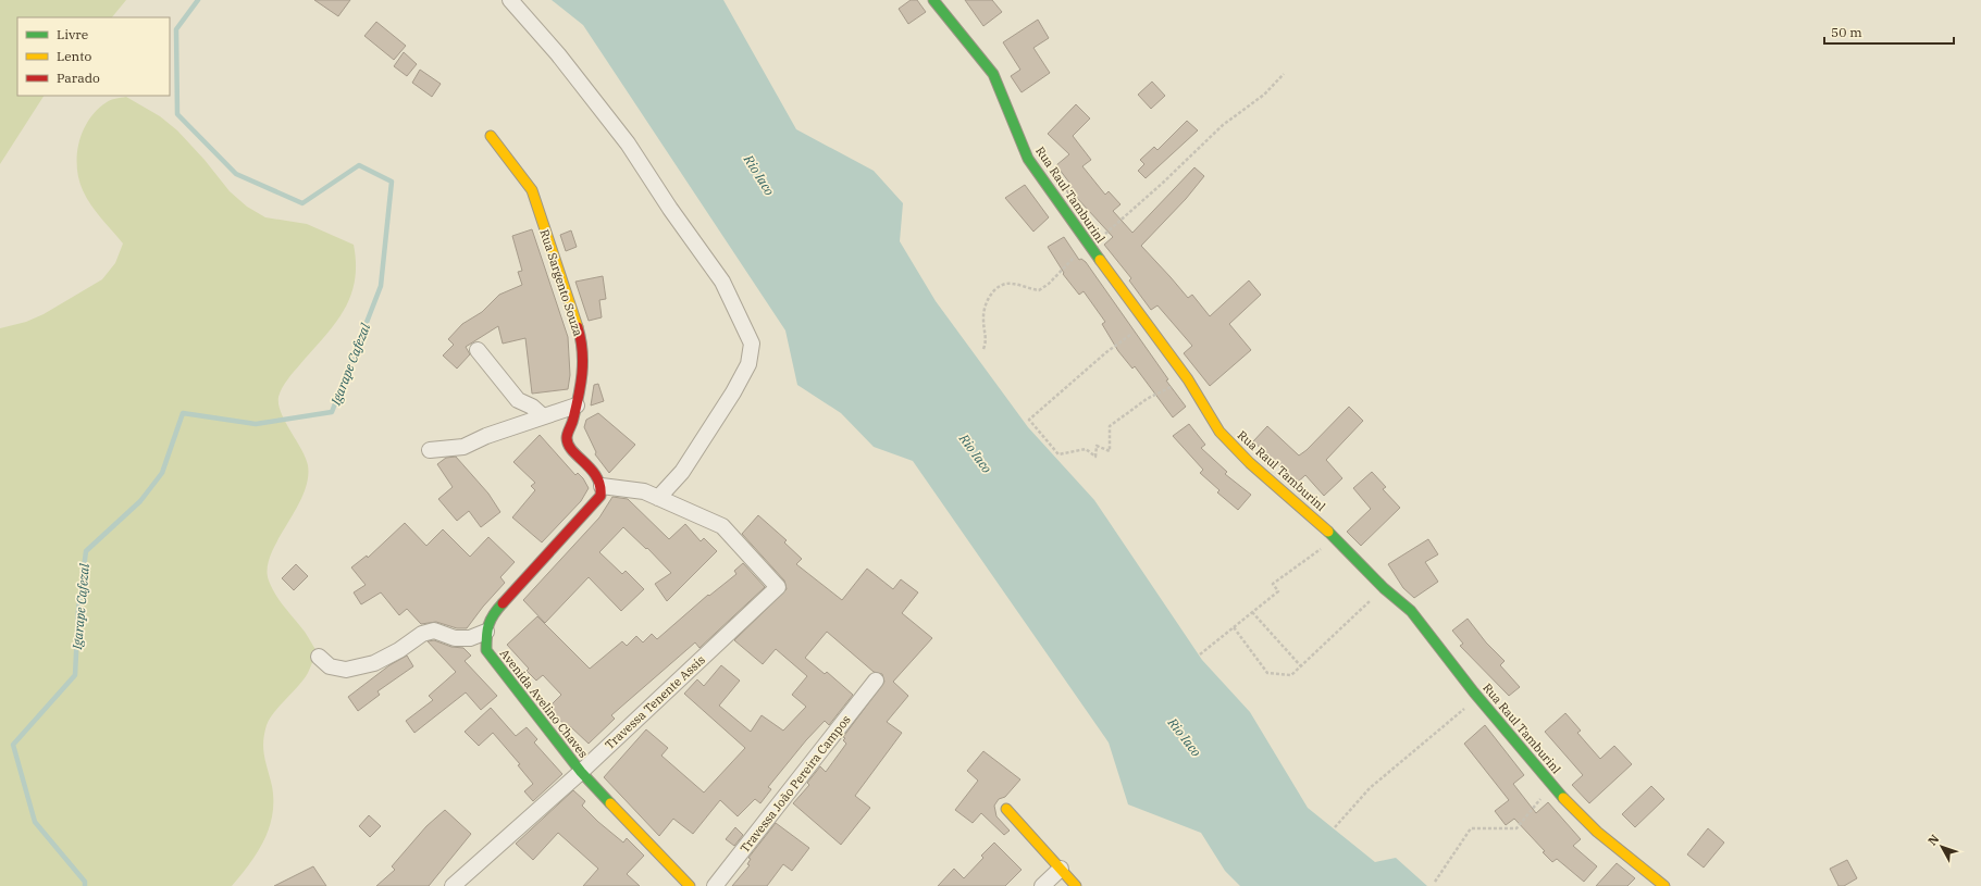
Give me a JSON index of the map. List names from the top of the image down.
{
  "streets": {
    "street": [
      "Rua Raul Tamburinl",
      "Rua Sargento Souza",
      "Travessa Tenente Assis",
      "Avenida Avelino Chaves",
      "Travessa João Pereira Campos"
    ]
  },
  "crossings": [
    ["Rua Sargento Souza", "Avenida Avelino Chaves"],
    ["Travessa Tenente Assis", "Avenida Avelino Chaves"]
  ],
  "water": ["Rio Iaco", "Igarape Cafezal"],
  "legend": ["Livre", "Lento", "Parado"],
  "scale_bar": "50 m",
  "north": "top left"
}
